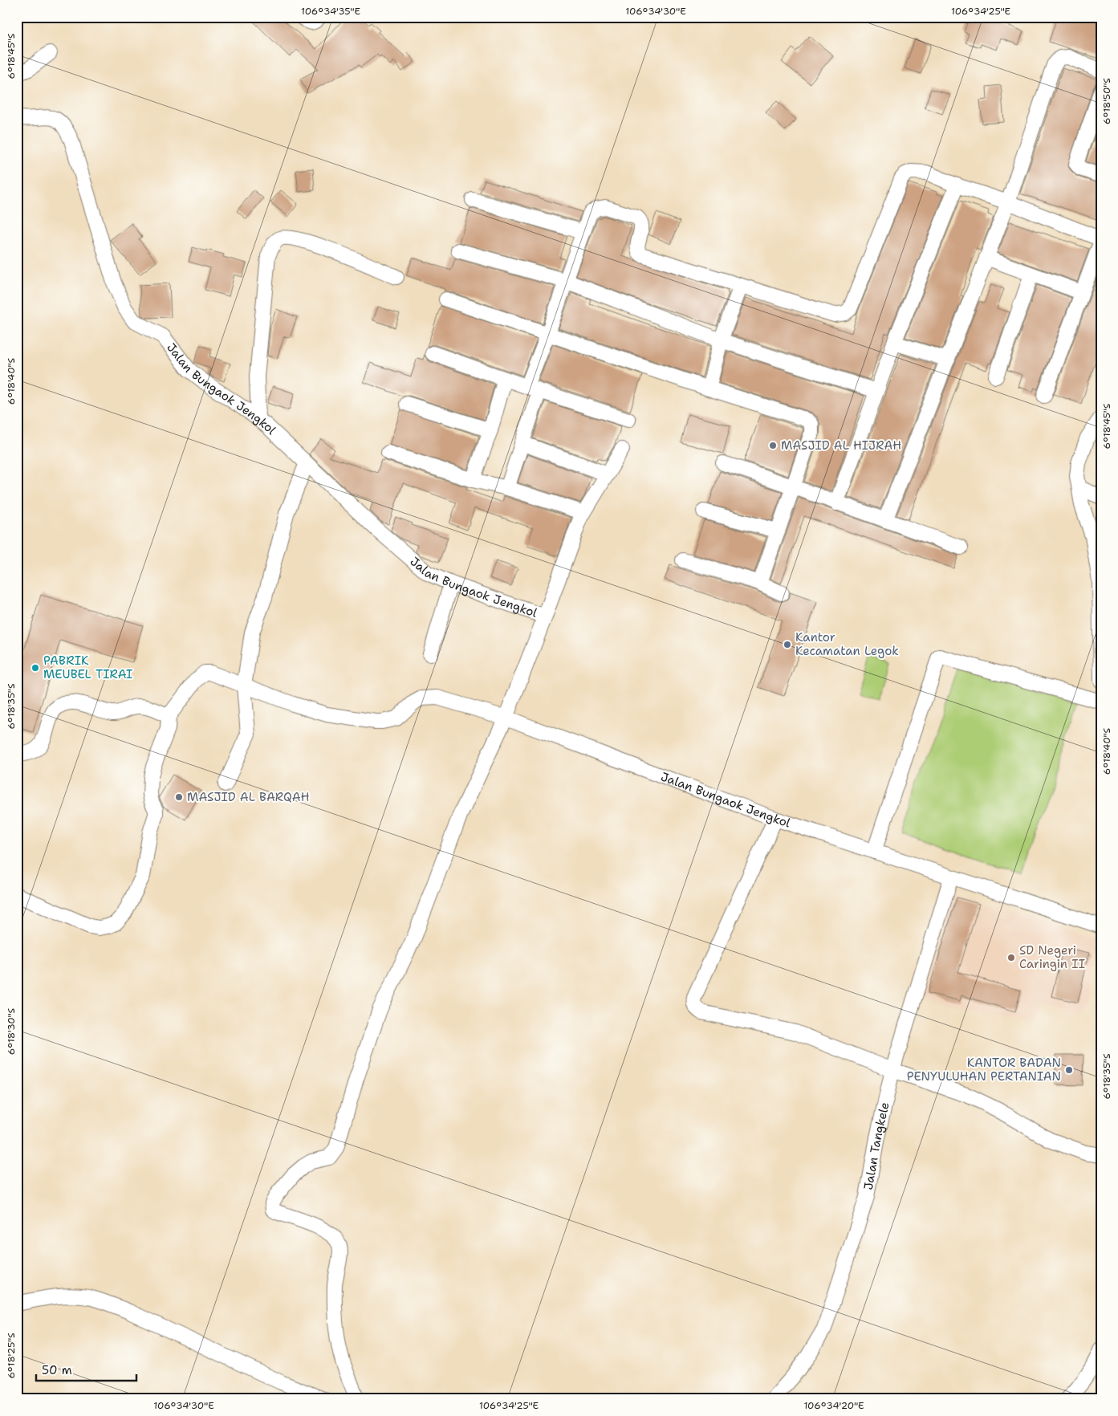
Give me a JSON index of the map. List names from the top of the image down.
{
  "streets": {
    "street": ["Jalan Bungaok Jengkol", "Jalan Tangkele"]
  },
  "crossings": [
    ["Jalan Bungaok Jengkol", "Jalan Tangkele"]
  ],
  "places": [
    "MASJID AL HIJRAH",
    "Kantor Kecamatan Legok",
    "PABRIK MEUBEL TIRAI",
    "MASJID AL BARQAH",
    "SD Negeri Caringin II",
    "KANTOR BADAN PENYULUHAN PERTANIAN"
  ],
  "scale_bar": "50 m",
  "coordinates": [
    "106°34'35\"E",
    "106°34'30\"E",
    "106°34'25\"E",
    "6°18'45\"S",
    "6°18'50\"S",
    "6°18'40\"S",
    "6°18'35\"S",
    "6°18'30\"S",
    "6°18'25\"S",
    "106°34'20\"E"
  ]
}
